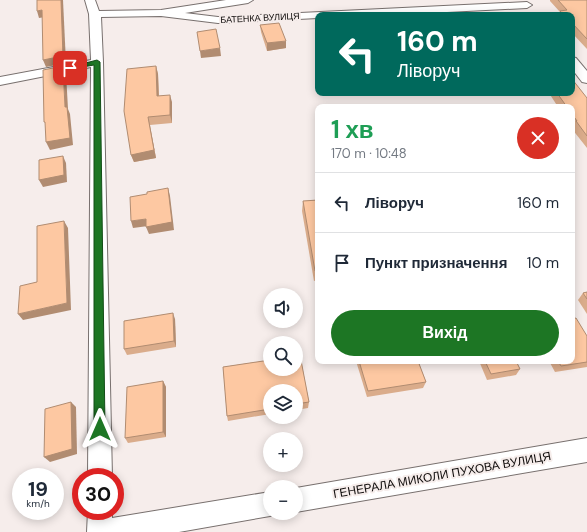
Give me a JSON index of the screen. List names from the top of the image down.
{
  "streets": {
    "street": ["БАТЕНКА ВУЛИЦЯ", "ГЕНЕРАЛА МИКОЛИ ПУХОВА ВУЛИЦЯ"]
  },
  "page": {
    "turn": ["160 m", "Ліворуч"],
    "heading": ["1 хв", "170 m · 10:48"],
    "list": [
      {
        "name": "Ліворуч",
        "value": "160 m"
      },
      {
        "name": "Пункт призначення",
        "value": "10 m"
      }
    ],
    "map_buttons": ["+", "−"],
    "buttons": "Вихід",
    "speed": "19 km/h",
    "limit": "30"
  }
}
